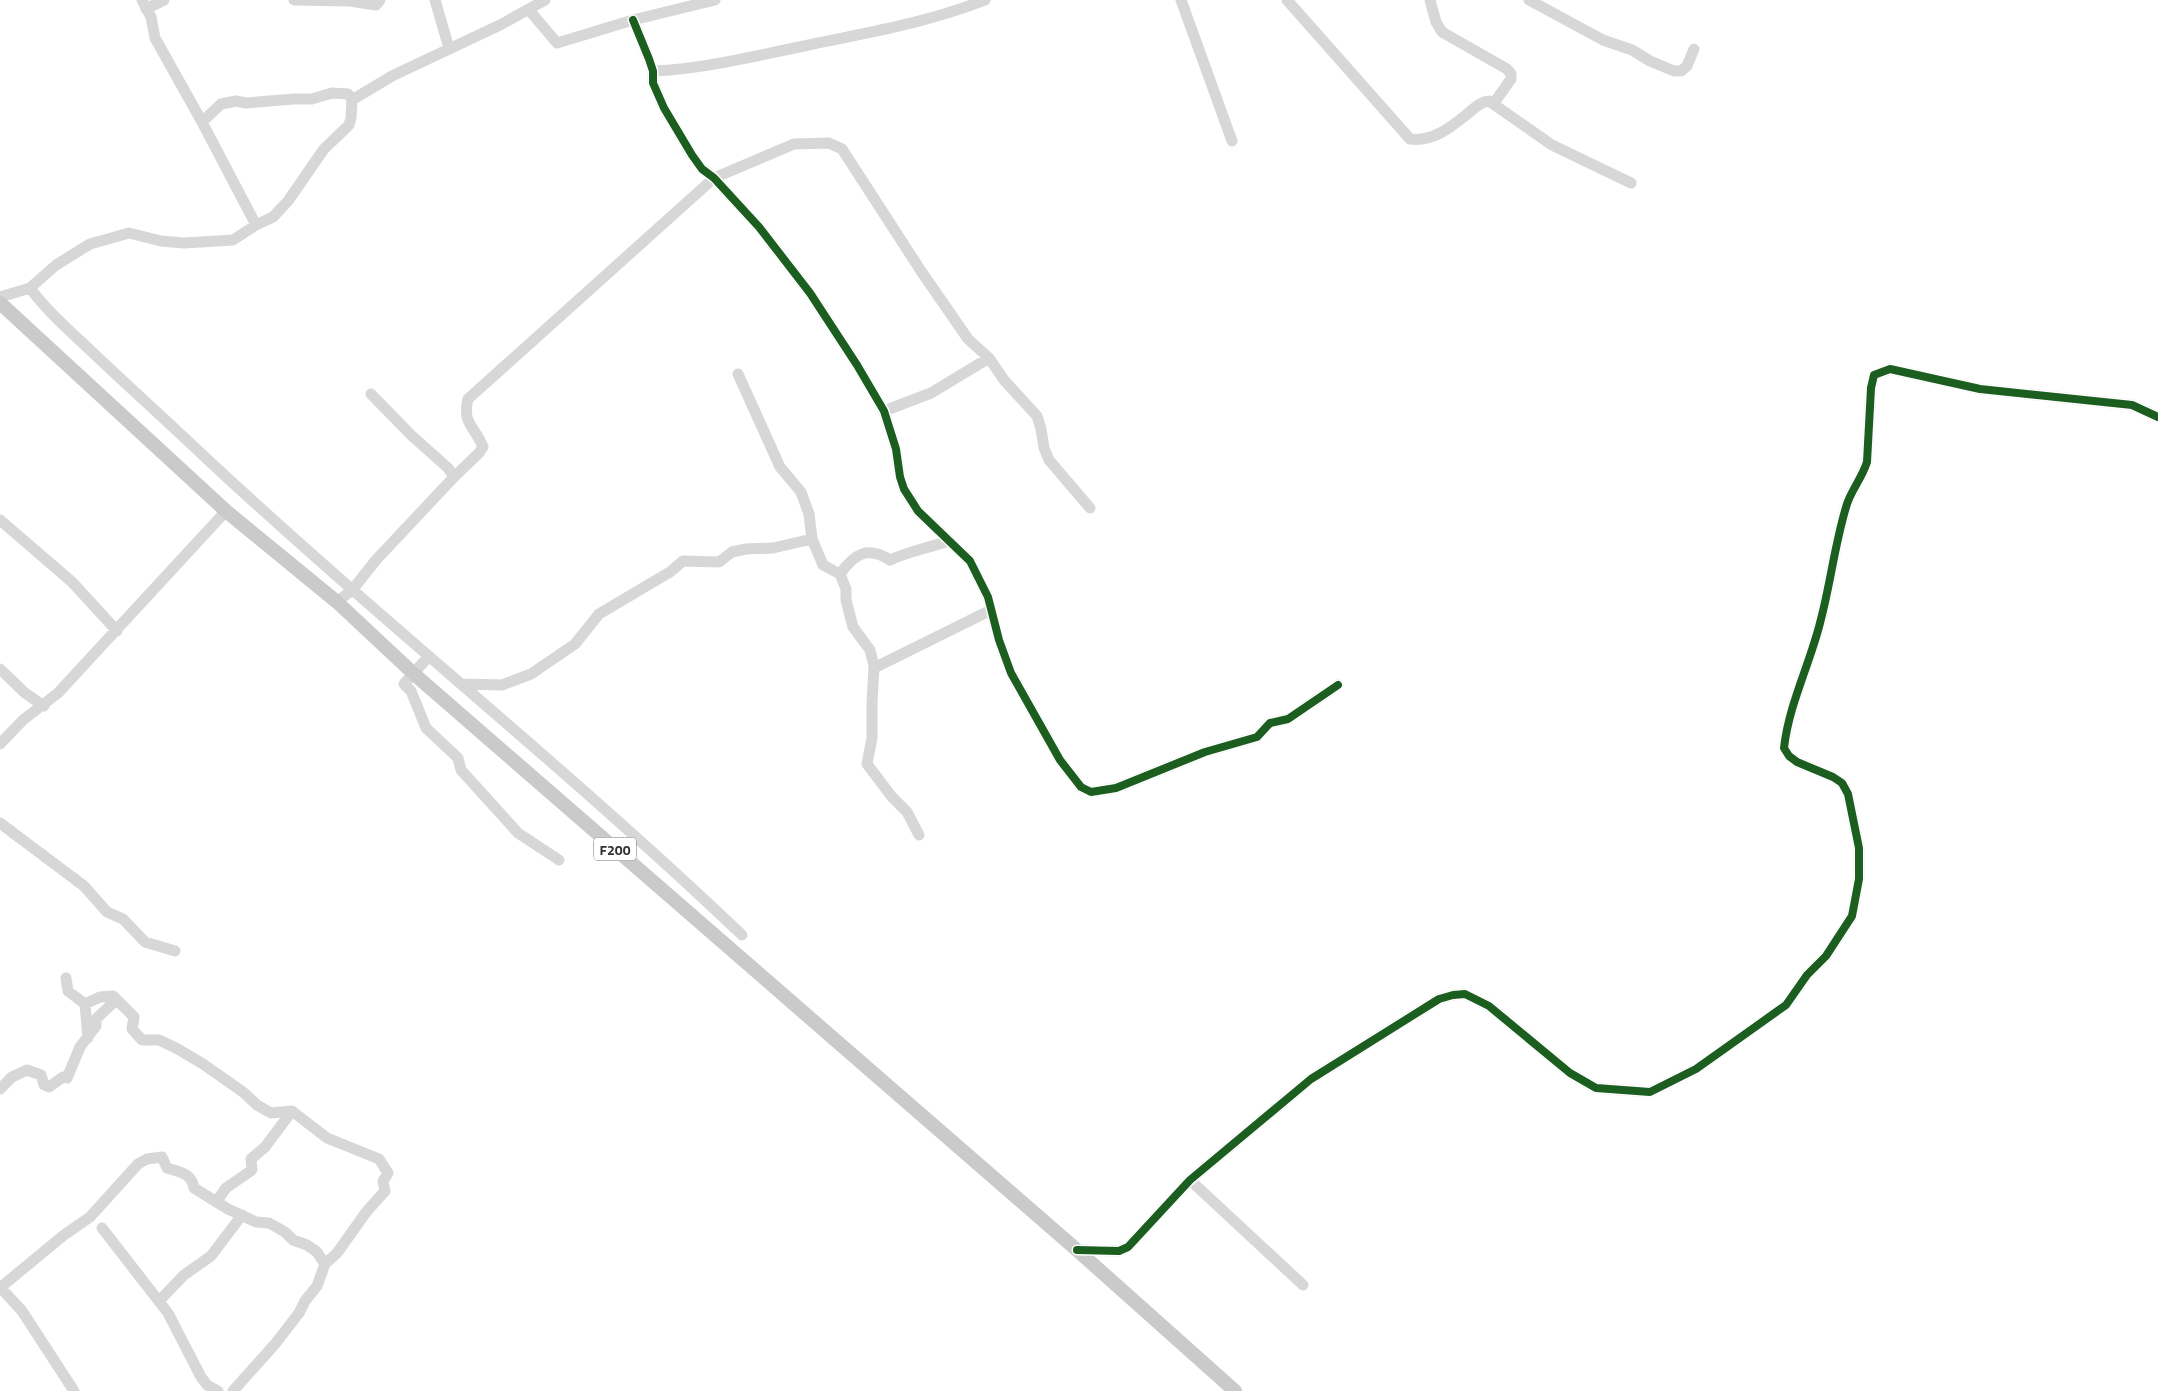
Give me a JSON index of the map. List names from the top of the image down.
{
  "streets": {
    "main road": ["F200"]
  }
}
